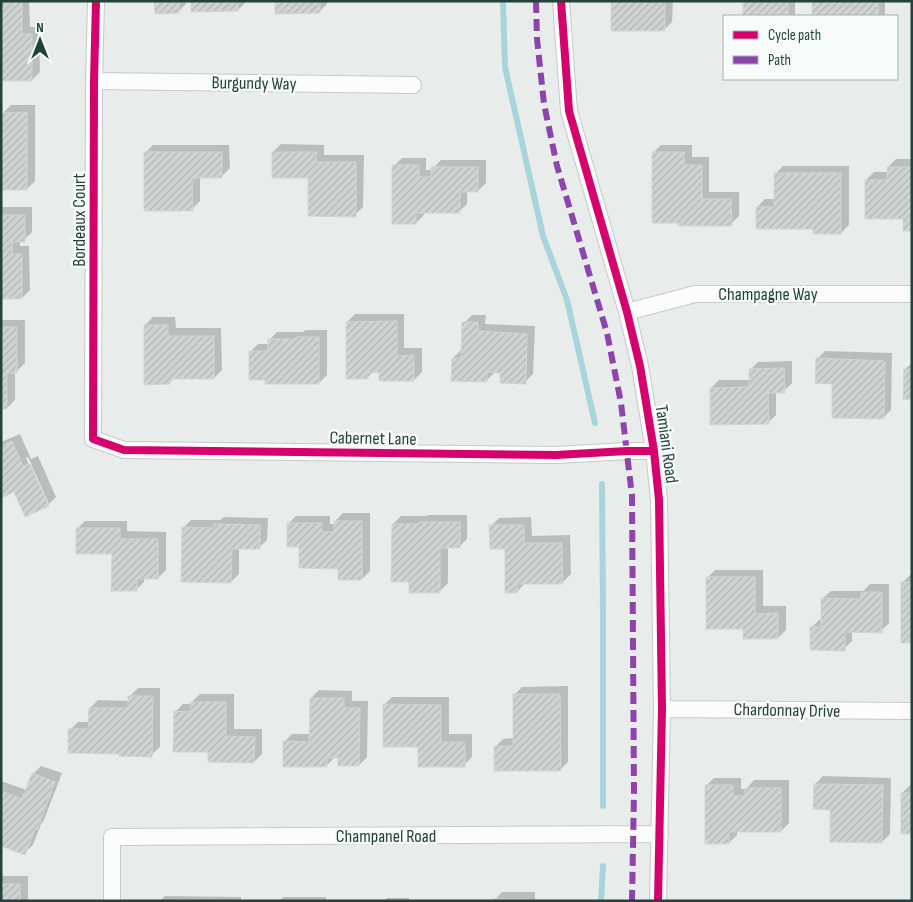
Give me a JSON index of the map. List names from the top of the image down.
{
  "streets": {
    "street": [
      "Burgundy Way",
      "Bordeaux Court",
      "Champagne Way",
      "Cabernet Lane",
      "Tamiani Road",
      "Chardonnay Drive",
      "Champanel Road"
    ]
  },
  "crossings": [
    ["Burgundy Way", "Bordeaux Court"],
    ["Bordeaux Court", "Cabernet Lane"],
    ["Champagne Way", "Tamiani Road"],
    ["Cabernet Lane", "Tamiani Road"],
    ["Tamiani Road", "Chardonnay Drive"],
    ["Tamiani Road", "Champanel Road"]
  ],
  "legend": ["Cycle path", "Path"],
  "north": "top"
}
